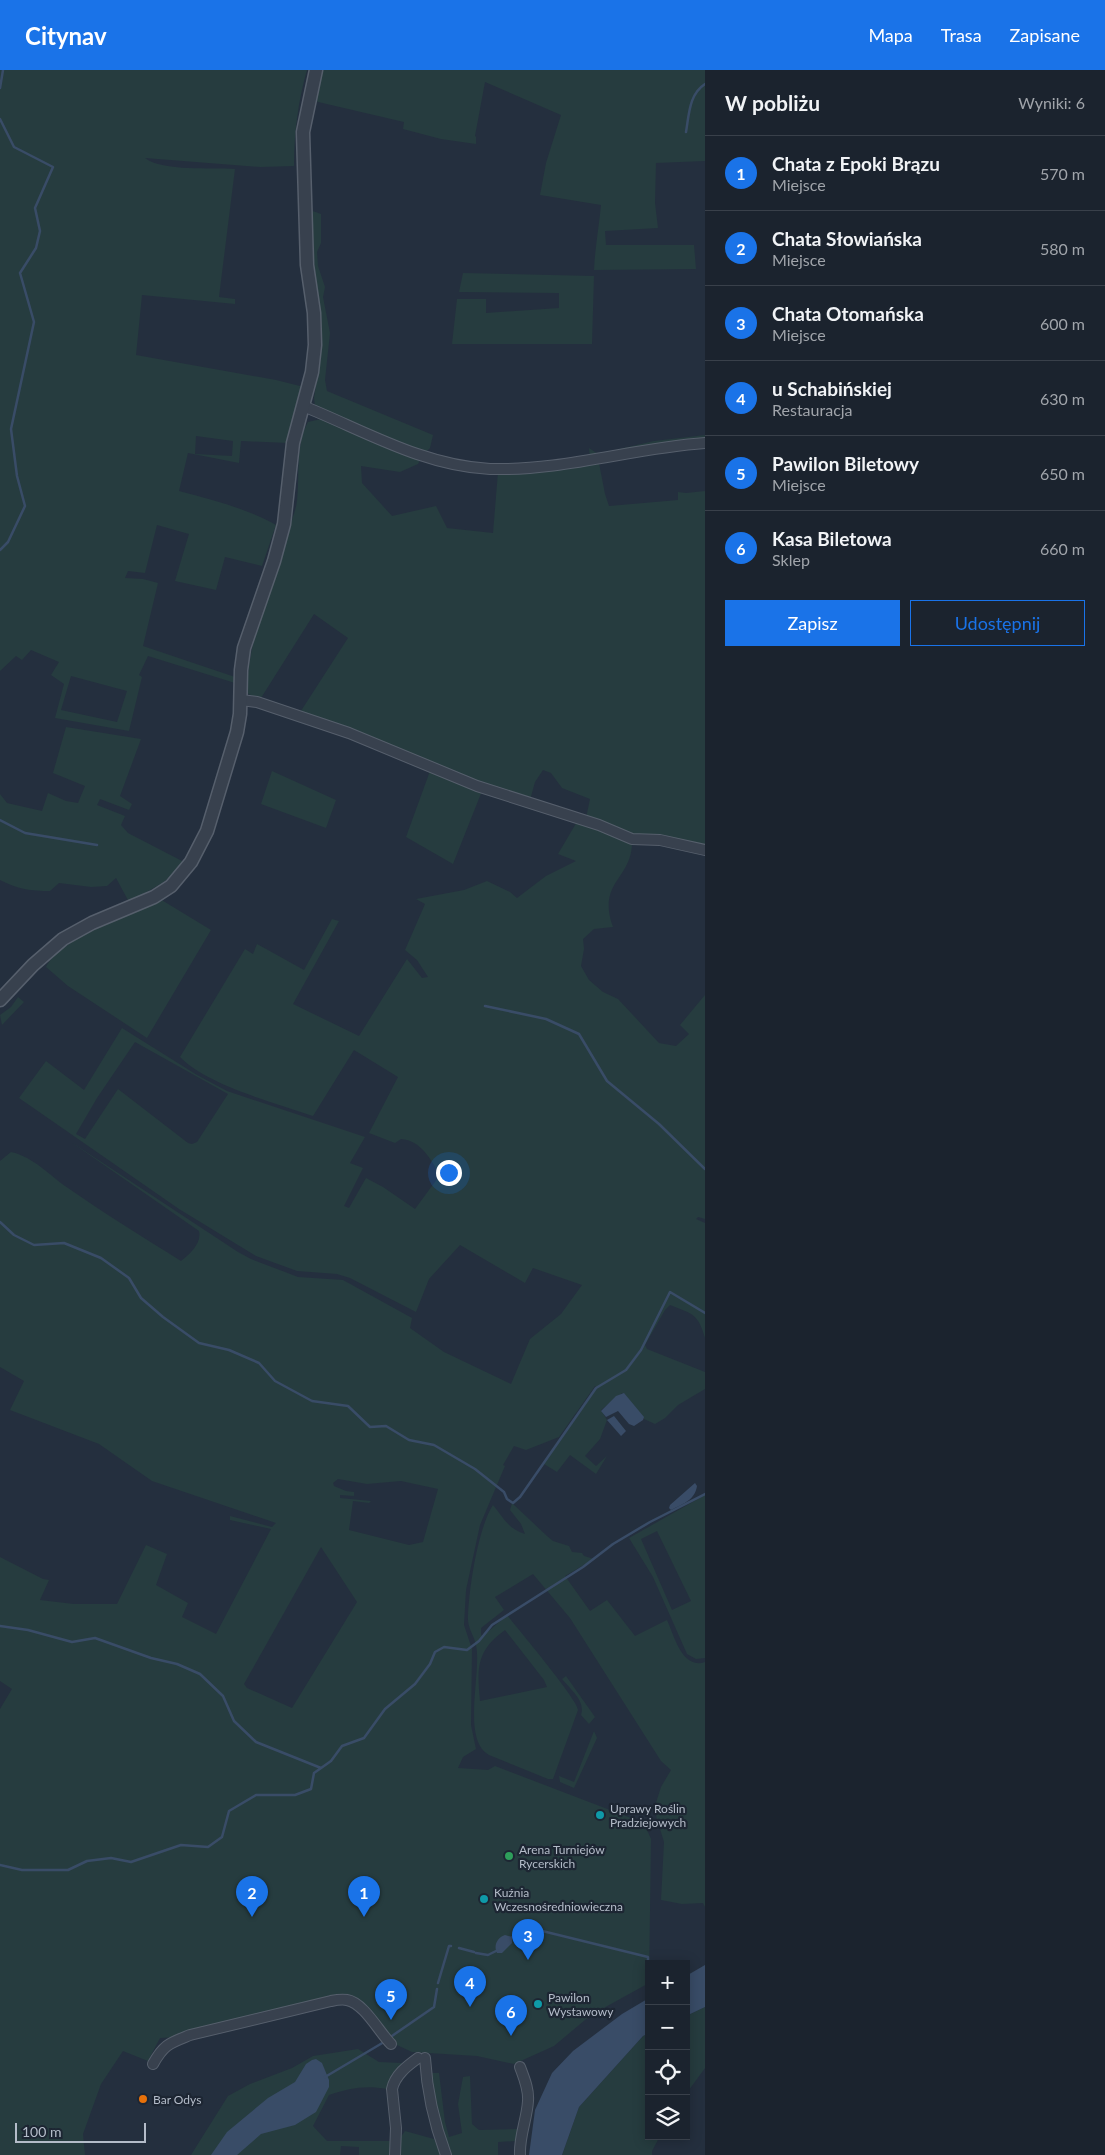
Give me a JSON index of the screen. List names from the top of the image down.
{
  "places": [
    "Uprawy Roślin Pradziejowych",
    "Arena Turniejów Rycerskich",
    "Kuźnia Wczesnośredniowieczna",
    "Pawilon Wystawowy",
    "Bar Odys"
  ],
  "scale_bar": "100 m",
  "page": {
    "header": "Citynav",
    "nav": ["Mapa", "Trasa", "Zapisane"],
    "heading": ["W pobliżu", "Wyniki: 6"],
    "list": [
      {
        "mark": "1",
        "name": "Chata z Epoki Brązu",
        "note": "Miejsce",
        "value": "570 m"
      },
      {
        "mark": "2",
        "name": "Chata Słowiańska",
        "note": "Miejsce",
        "value": "580 m"
      },
      {
        "mark": "3",
        "name": "Chata Otomańska",
        "note": "Miejsce",
        "value": "600 m"
      },
      {
        "mark": "4",
        "name": "u Schabińskiej",
        "note": "Restauracja",
        "value": "630 m"
      },
      {
        "mark": "5",
        "name": "Pawilon Biletowy",
        "note": "Miejsce",
        "value": "650 m"
      },
      {
        "mark": "6",
        "name": "Kasa Biletowa",
        "note": "Sklep",
        "value": "660 m"
      }
    ],
    "buttons": ["Zapisz", "Udostępnij"],
    "pins": [
      "1",
      "2",
      "3",
      "4",
      "5",
      "6"
    ],
    "map_buttons": ["+", "−"],
    "scale": "100 m"
  }
}
